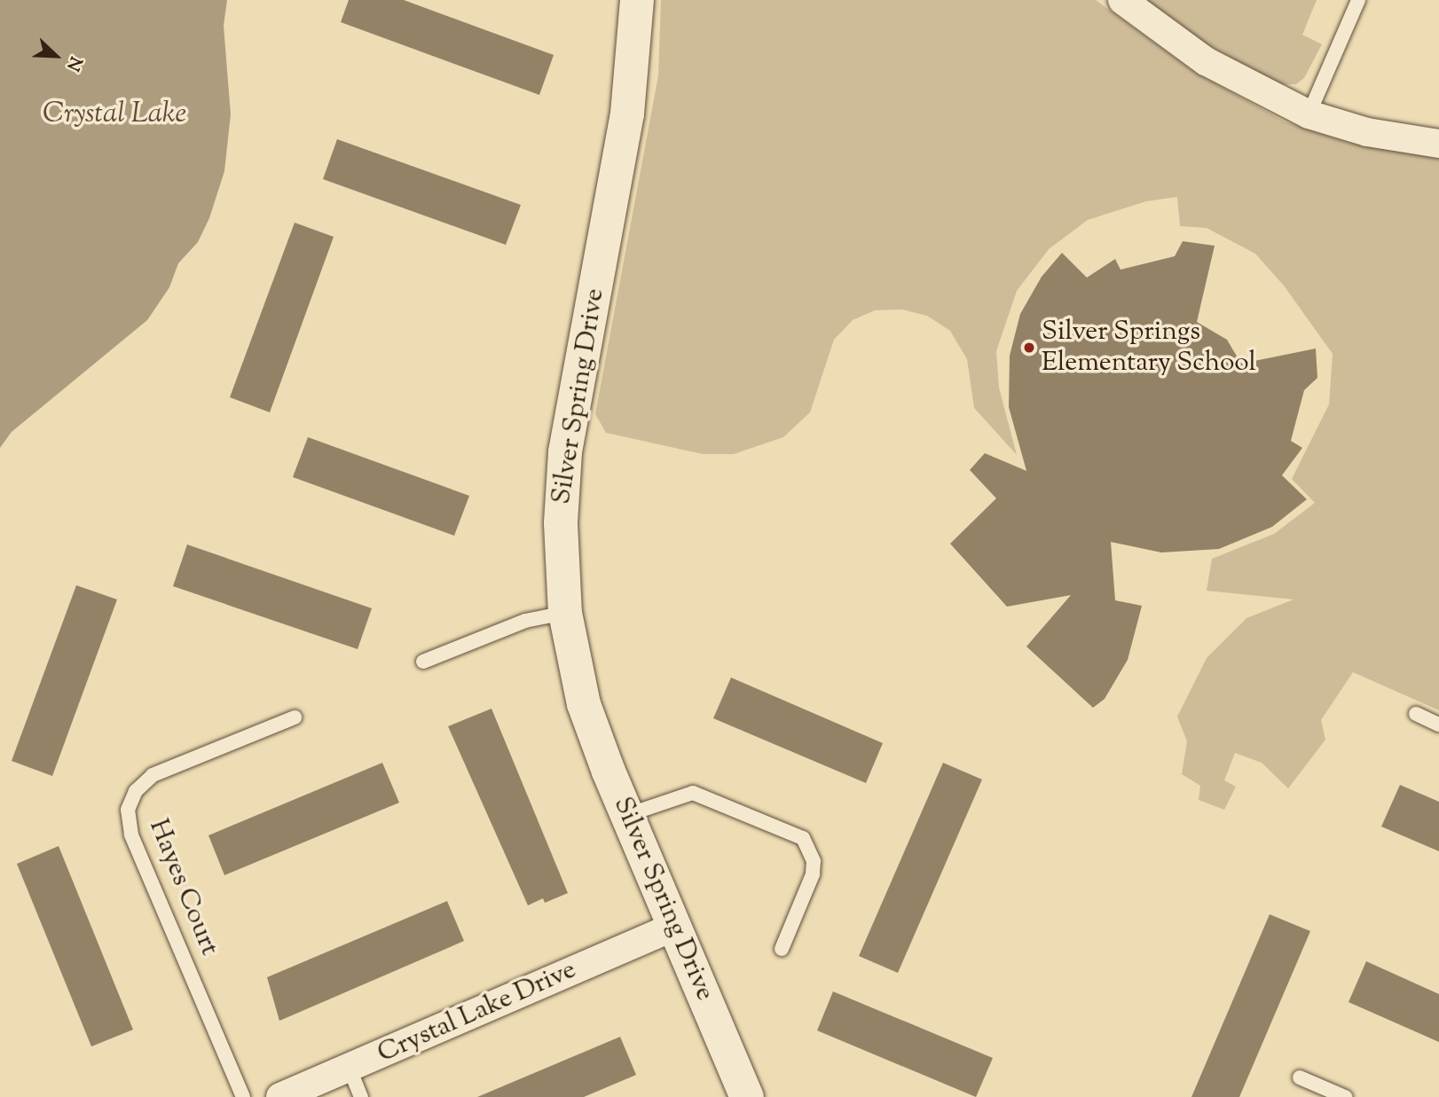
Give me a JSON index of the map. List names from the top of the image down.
{
  "streets": {
    "street": ["Silver Spring Drive", "Crystal Lake Drive"],
    "lane": ["Hayes Court"]
  },
  "crossings": [
    ["Silver Spring Drive", "Crystal Lake Drive"]
  ],
  "water": ["Crystal Lake"],
  "places": ["Silver Springs Elementary School"],
  "north": "bottom right"
}
